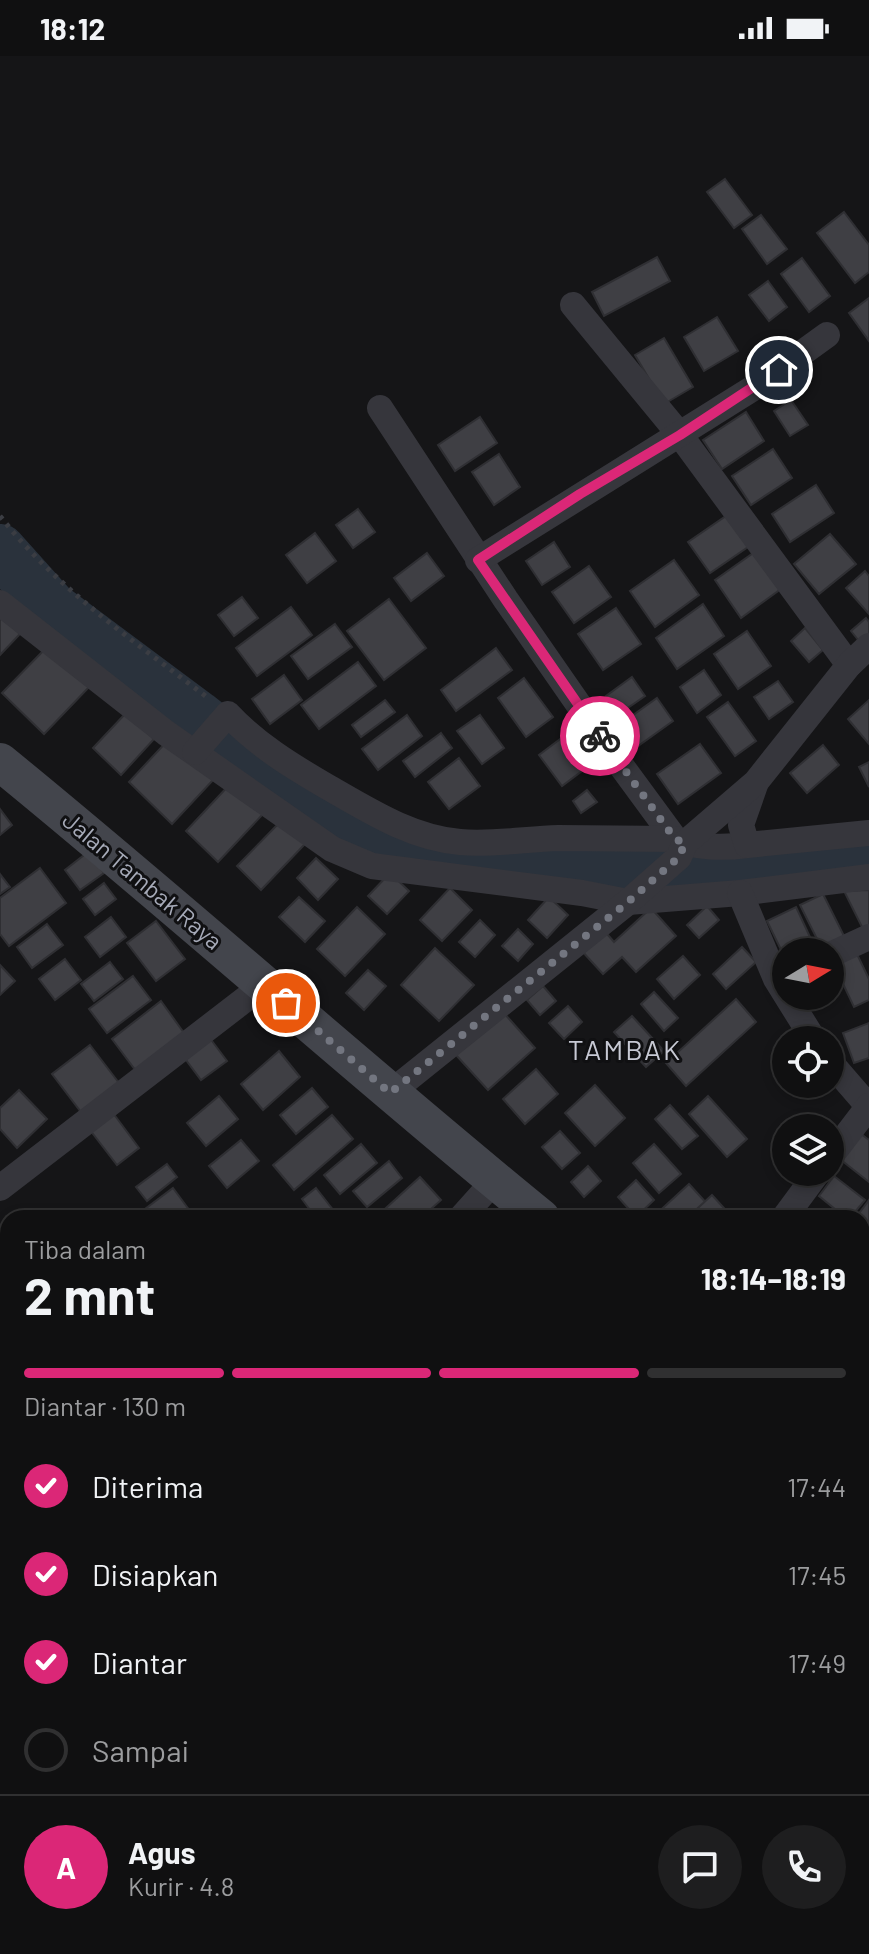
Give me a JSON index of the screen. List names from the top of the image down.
{
  "streets": {
    "street": ["Jalan Tambak Raya"]
  },
  "districts": ["TAMBAK"],
  "north": "right",
  "page": {
    "status": "18:12",
    "heading": ["2 mnt", "Tiba dalam", "18:14–18:19"],
    "panel": ["Agus", "Kurir · 4.8"],
    "bar": "Diantar · 130 m",
    "list": [
      ["Diterima", "17:44"],
      ["Disiapkan", "17:45"],
      ["Diantar", "17:49"],
      "Sampai"
    ],
    "round": "A"
  }
}
